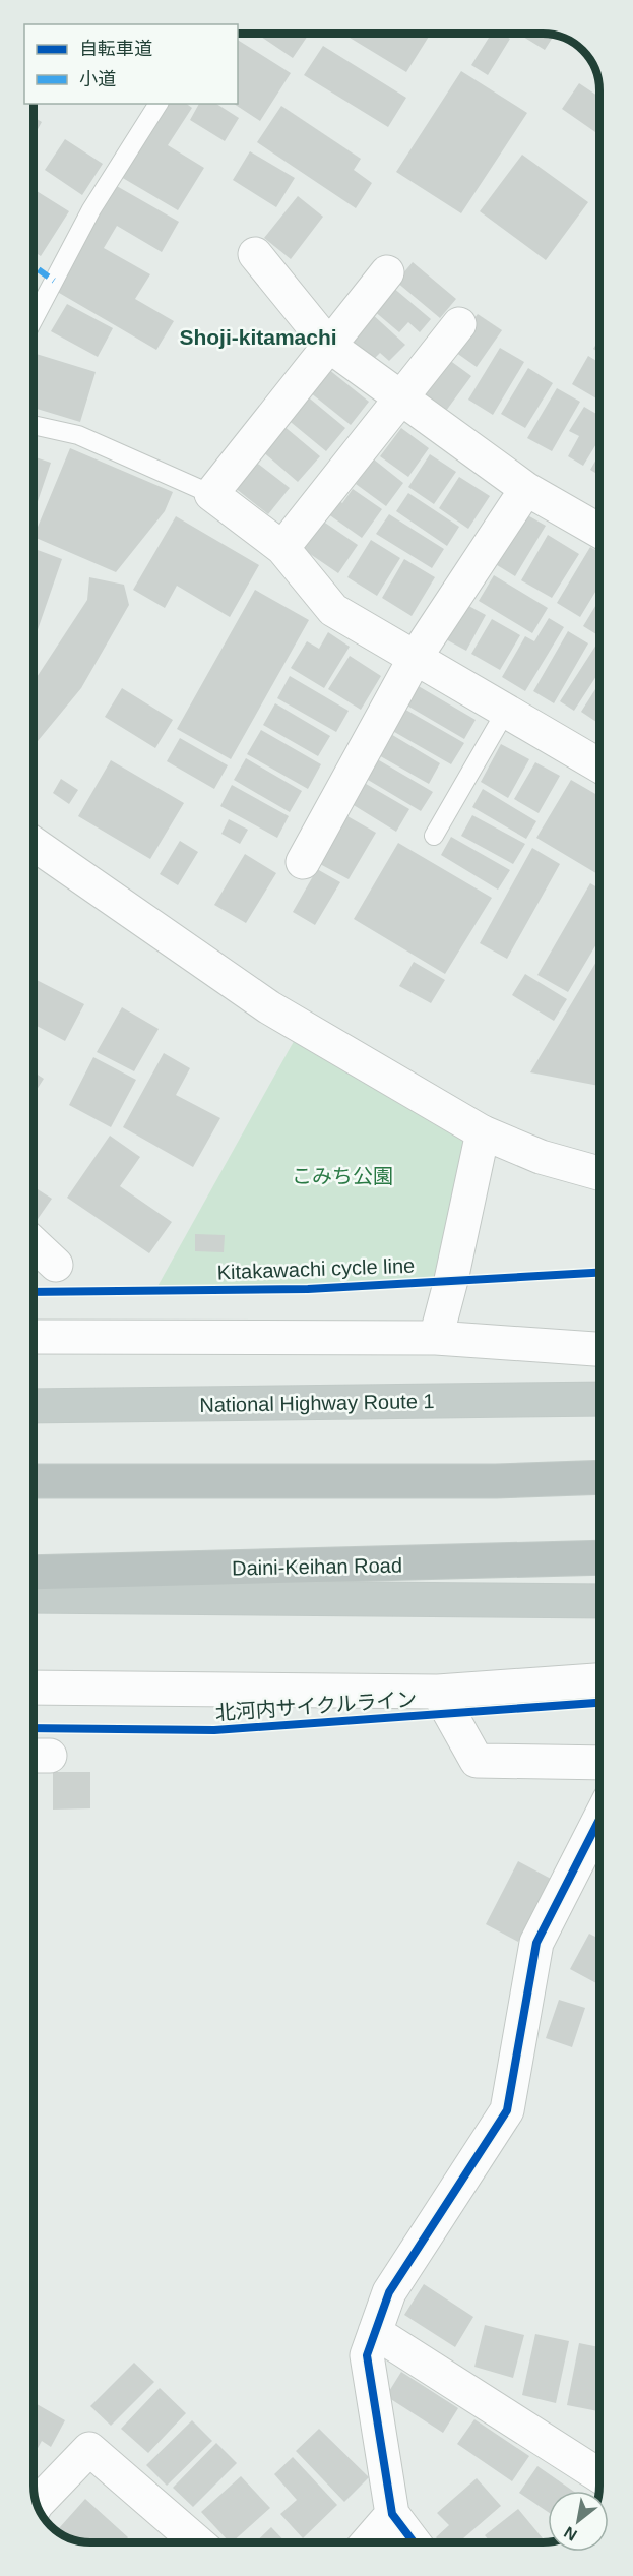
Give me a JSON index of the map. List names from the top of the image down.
{
  "streets": {
    "highway": ["National Highway Route 1", "Daini-Keihan Road"],
    "cycle path": ["Kitakawachi cycle line", "北河内サイクルライン"]
  },
  "districts": ["Shoji-kitamachi"],
  "parks": ["こみち公園"],
  "legend": ["自転車道", "小道"],
  "north": "bottom left"
}
